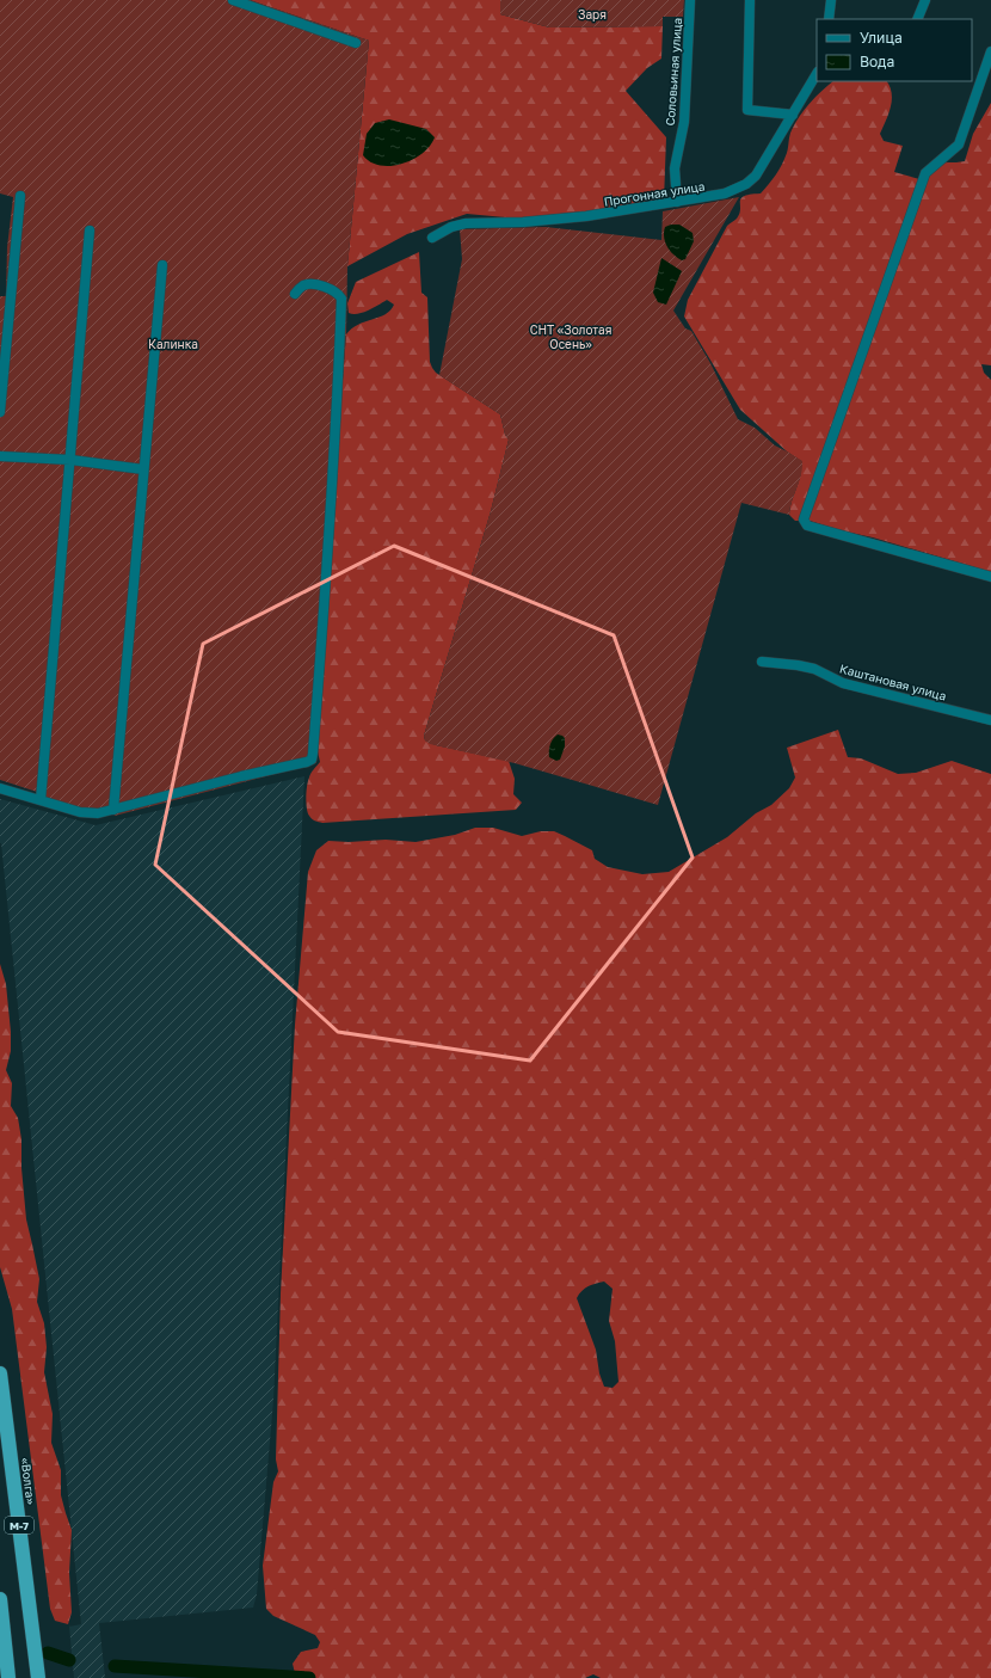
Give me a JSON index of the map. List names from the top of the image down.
{
  "streets": {
    "highway": ["«Волга»", "М-7"],
    "street": ["Соловьиная улица", "Прогонная улица", "Каштановая улица"]
  },
  "crossings": [
    ["Соловьиная улица", "Прогонная улица"]
  ],
  "parks": ["Заря", "СНТ «Золотая Осень»", "Калинка"],
  "legend": ["Улица", "Вода"]
}
